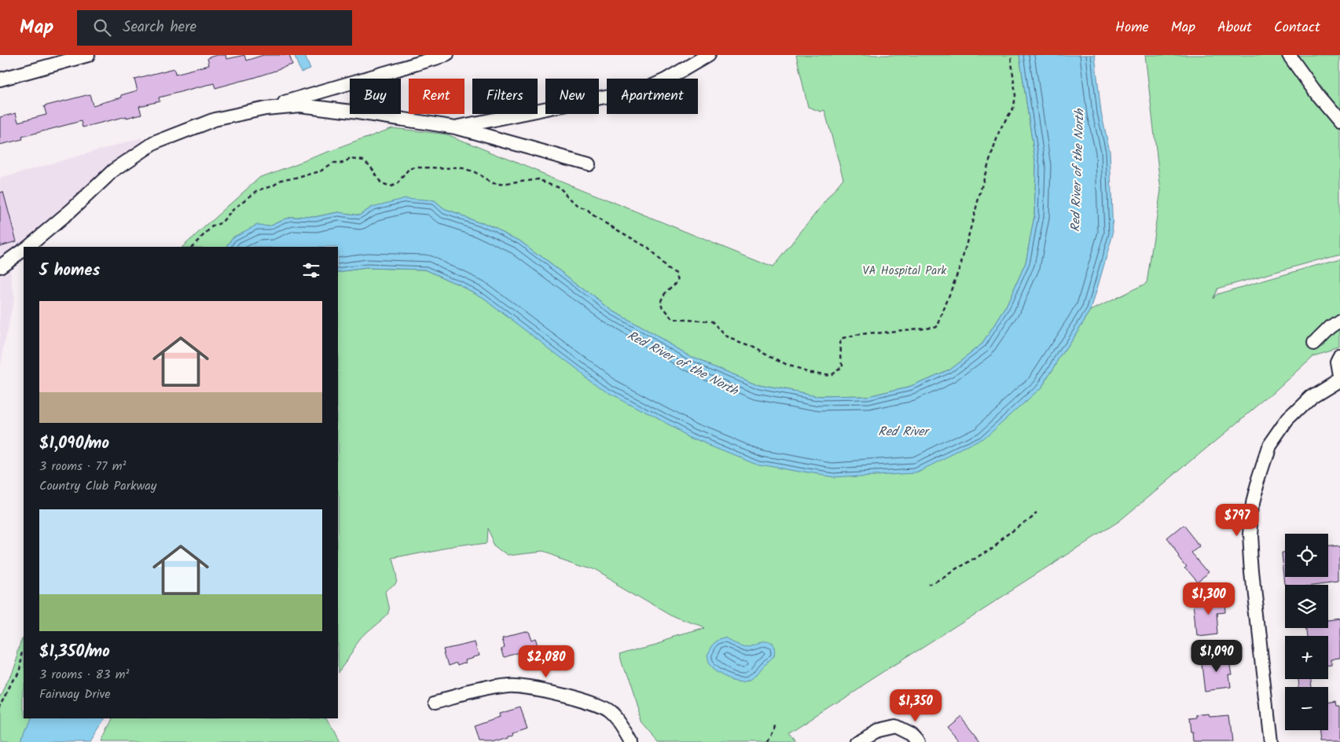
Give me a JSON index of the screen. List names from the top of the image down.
{
  "water": ["Red River of the North", "Red River"],
  "parks": ["VA Hospital Park"],
  "page": {
    "header": "Map",
    "search": "Search here",
    "nav": [
      "Home",
      "Map",
      "About",
      "Contact"
    ],
    "chip": [
      "Buy",
      "Rent",
      "Filters",
      "New",
      "Apartment"
    ],
    "heading": "5 homes",
    "list": [
      {
        "name": "$1,090/mo",
        "note": "3 rooms · 77 m² · Country Club Parkway"
      },
      {
        "name": "$1,350/mo",
        "note": "3 rooms · 83 m² · Fairway Drive"
      }
    ],
    "price": [
      "$797",
      "$1,300",
      "$1,090",
      "$2,080",
      "$1,350"
    ],
    "map_buttons": ["+", "−"]
  }
}
